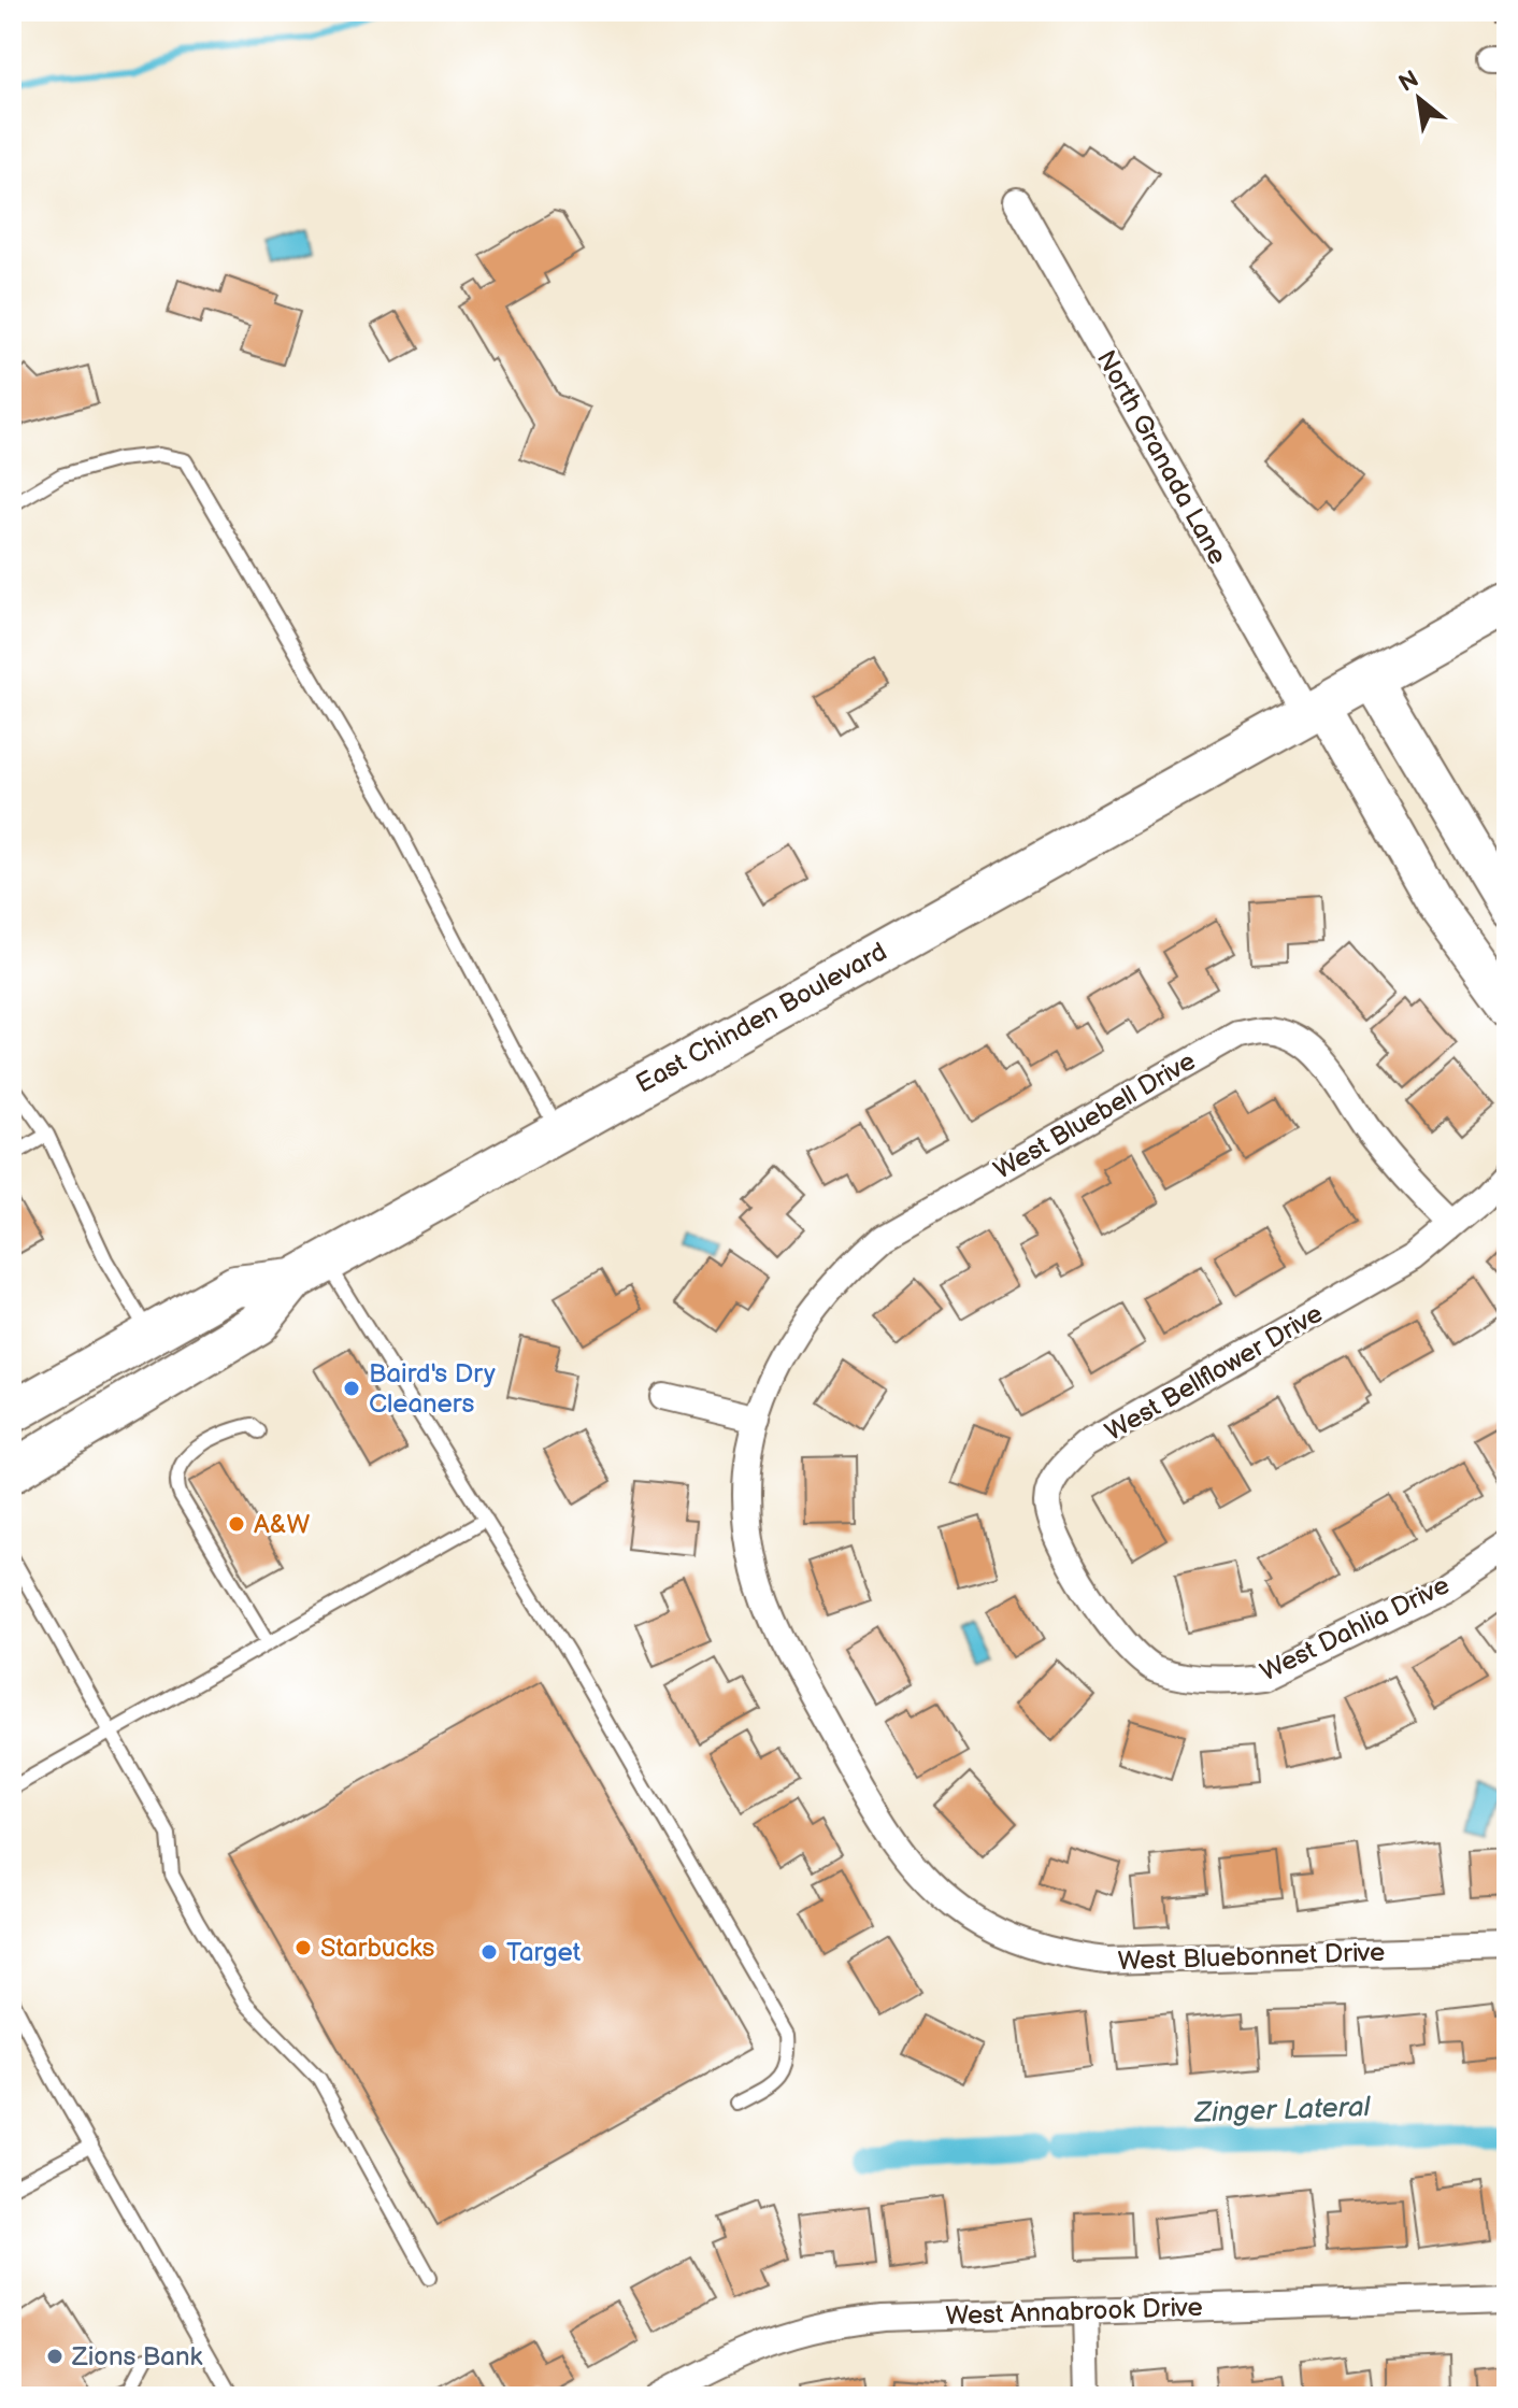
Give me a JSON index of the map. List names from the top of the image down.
{
  "streets": {
    "main road": ["East Chinden Boulevard"],
    "street": [
      "North Granada Lane",
      "West Bluebell Drive",
      "West Bellflower Drive",
      "West Dahlia Drive",
      "West Bluebonnet Drive",
      "West Annabrook Drive"
    ]
  },
  "crossings": [
    ["North Granada Lane", "East Chinden Boulevard"],
    ["West Bluebell Drive", "West Bellflower Drive"],
    ["West Bluebell Drive", "West Bluebonnet Drive"],
    ["West Bellflower Drive", "West Dahlia Drive"]
  ],
  "water": ["Zinger Lateral"],
  "places": [
    "Baird's Dry Cleaners",
    "A&W",
    "Starbucks",
    "Target",
    "Zions Bank"
  ],
  "north": "top left"
}
